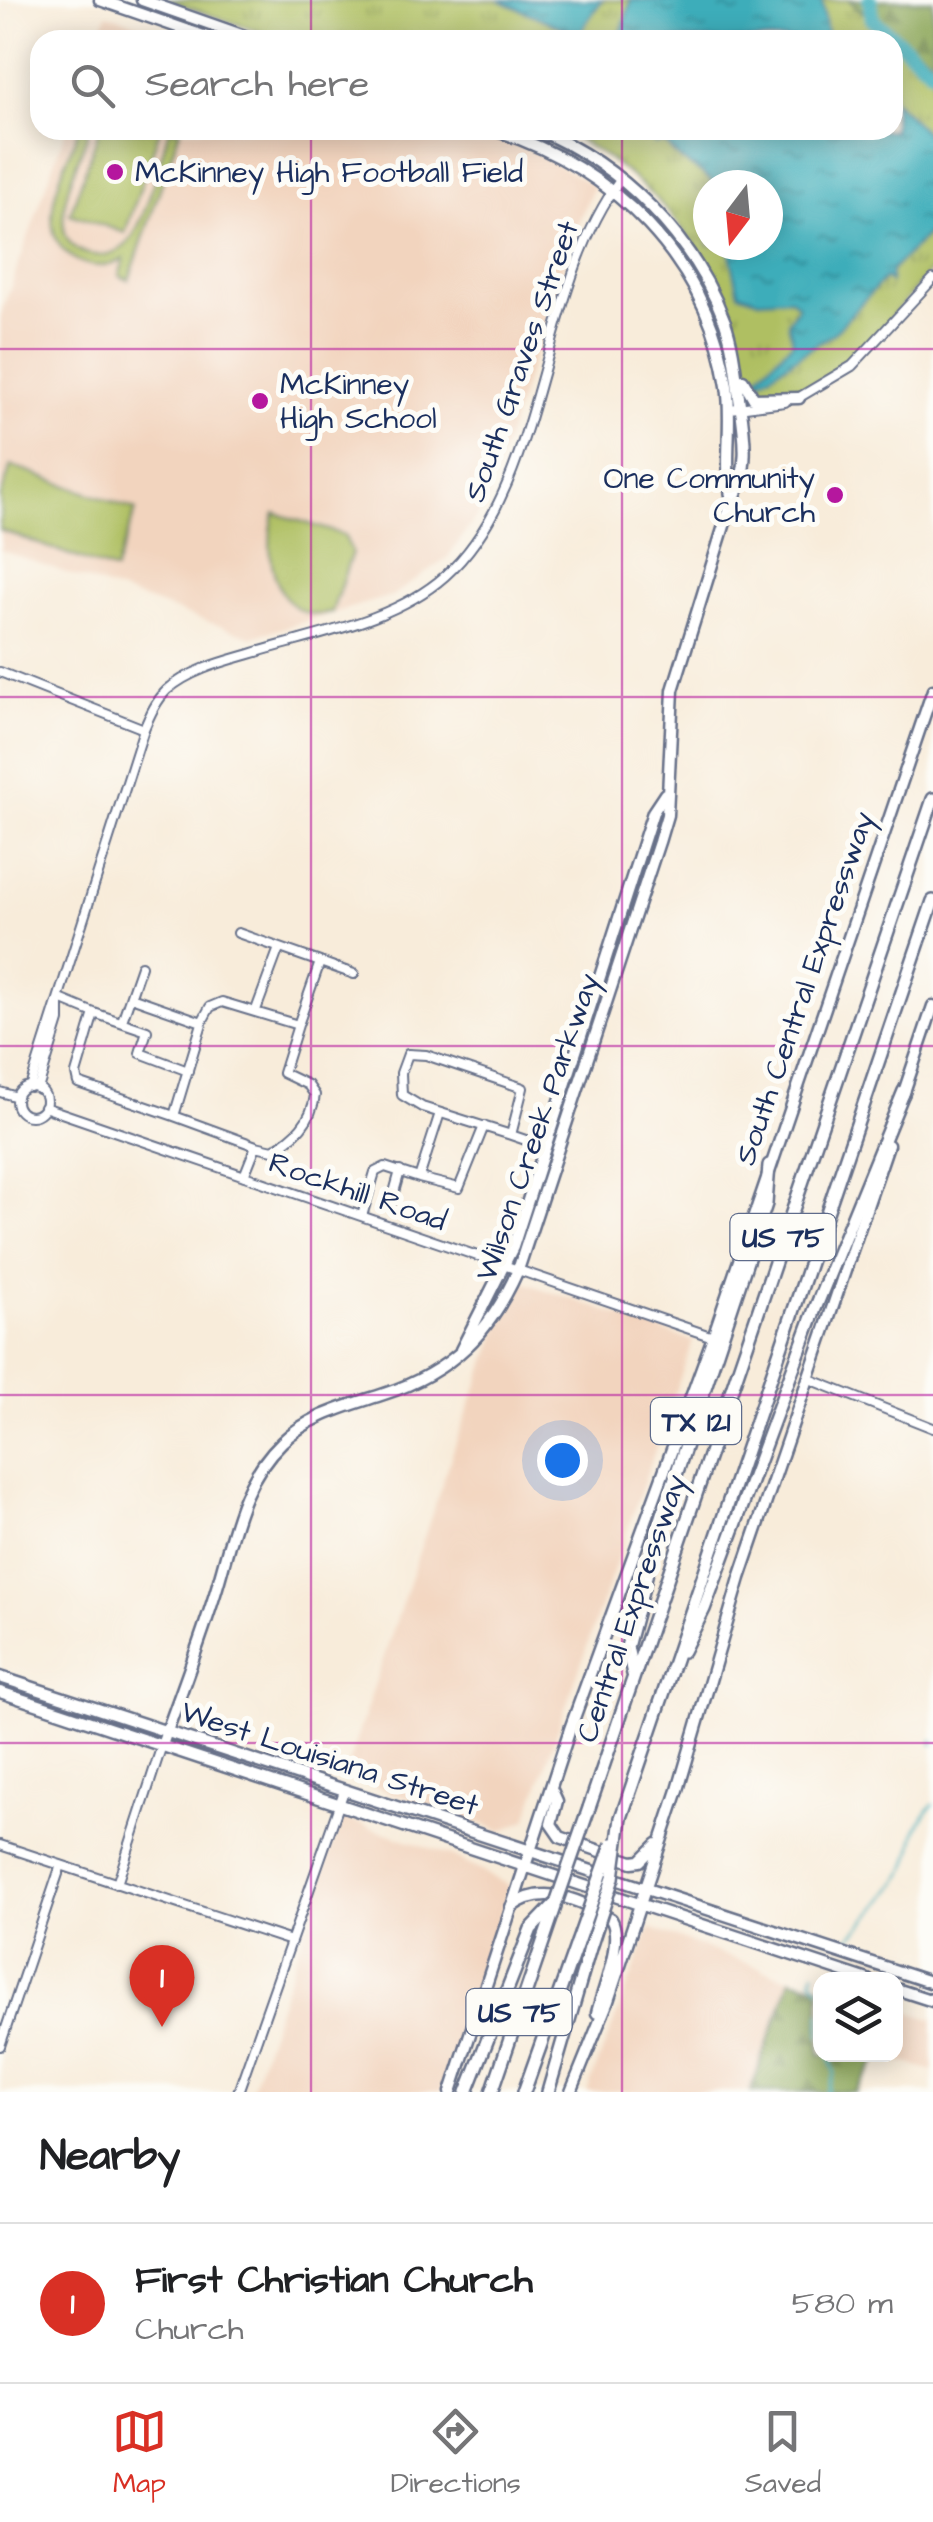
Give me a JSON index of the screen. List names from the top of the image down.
{
  "streets": {
    "highway": ["US 75", "TX 121", "Central Expressway"],
    "main road": ["South Central Expressway", "Wilson Creek Parkway", "West Louisiana Street"],
    "street": ["South Graves Street", "Rockhill Road"]
  },
  "crossings": [
    ["South Graves Street", "Wilson Creek Parkway"],
    ["South Graves Street", "Rockhill Road"],
    ["South Central Expressway", "Rockhill Road"],
    ["South Central Expressway", "TX 121"],
    ["South Central Expressway", "West Louisiana Street"],
    ["Wilson Creek Parkway", "Rockhill Road"],
    ["TX 121", "Central Expressway"]
  ],
  "places": ["McKinney High Football Field", "McKinney High School", "One Community Church"],
  "north": "bottom",
  "page": {
    "search": "Search here",
    "pins": "1",
    "heading": "Nearby",
    "list": [
      {
        "mark": "1",
        "name": "First Christian Church",
        "note": "Church",
        "value": "580 m"
      }
    ],
    "nav": ["Map", "Directions", "Saved"]
  }
}
